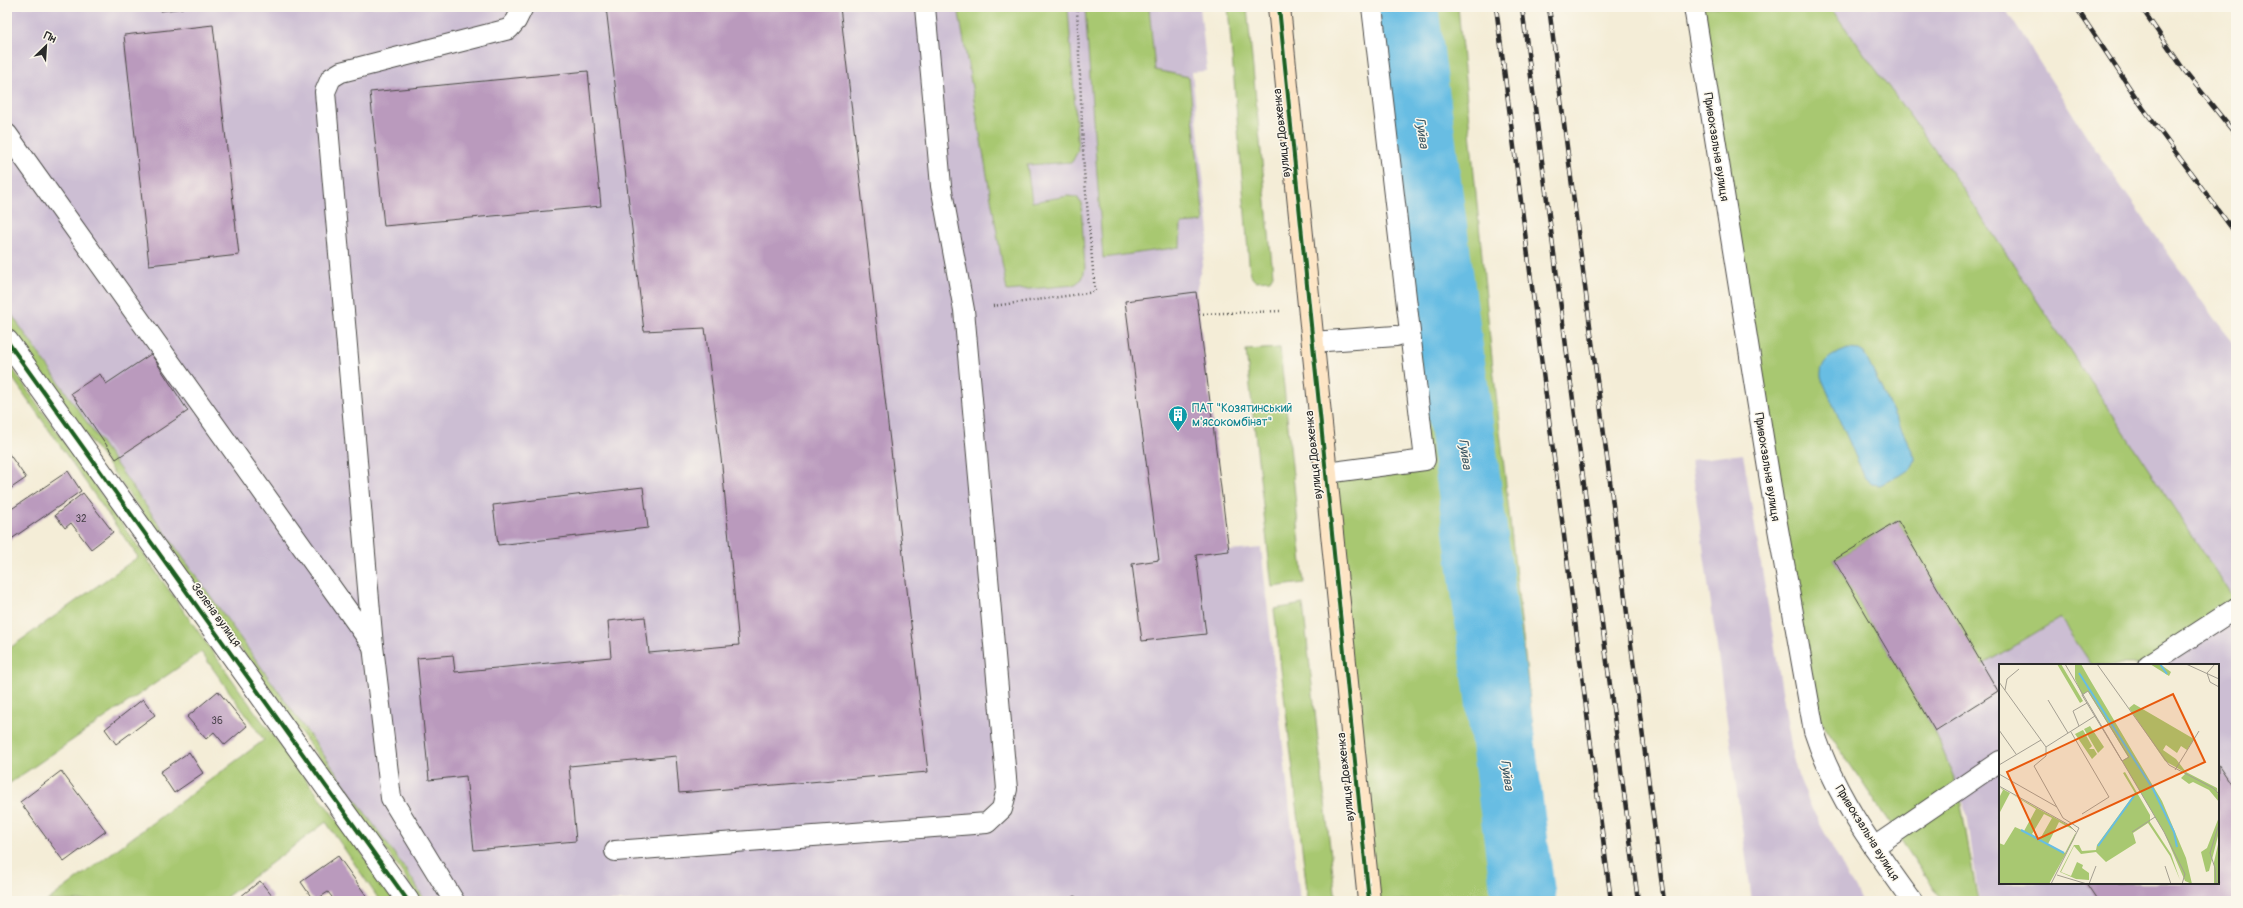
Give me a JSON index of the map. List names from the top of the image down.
{
  "streets": {
    "street": ["вулиця Довженка", "Зелена вулиця"],
    "lane": ["Привокзальна вулиця"]
  },
  "water": ["Гуйва"],
  "places": {
    "building": ["ПАТ \"Козятинський м'ясокомбінат\""]
  },
  "house_numbers": ["32", "36"],
  "north": "top right"
}
